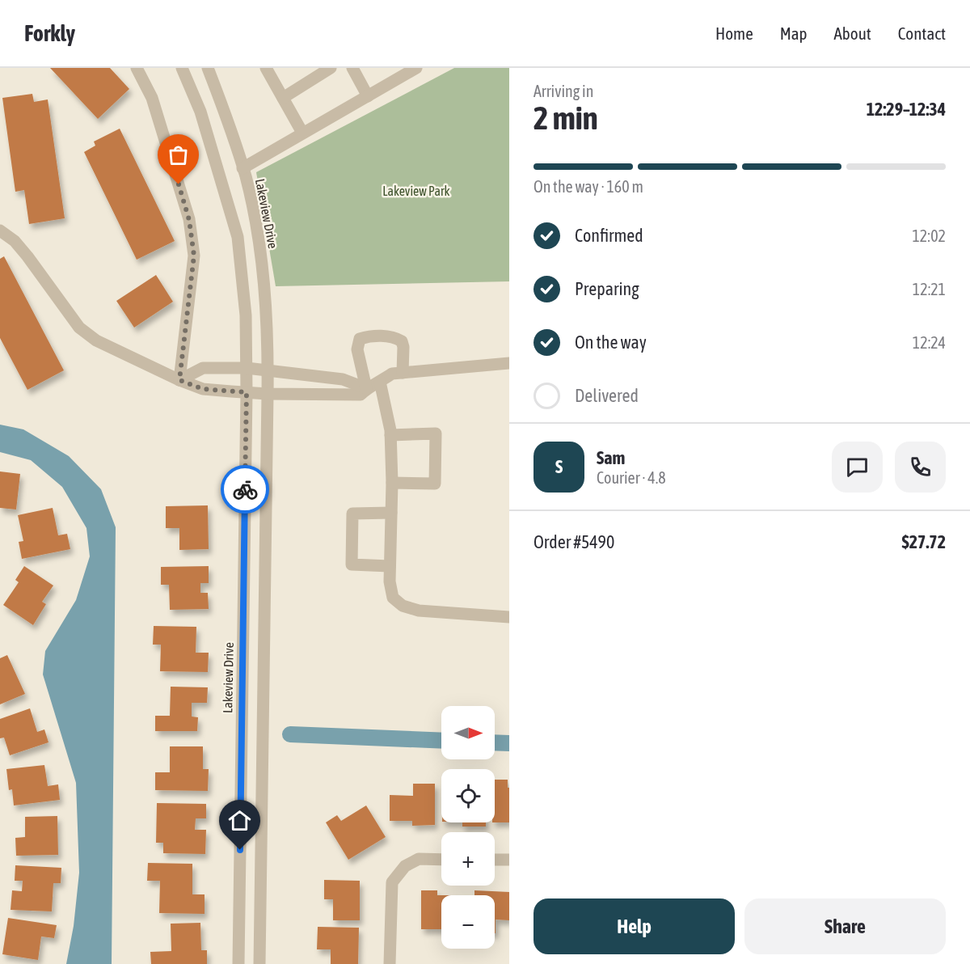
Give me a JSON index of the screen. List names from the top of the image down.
{
  "streets": {
    "street": ["Lakeview Drive"]
  },
  "parks": ["Lakeview Park"],
  "north": "right",
  "page": {
    "header": "Forkly",
    "nav": [
      "Home",
      "Map",
      "About",
      "Contact"
    ],
    "heading": ["2 min", "Arriving in", "12:29–12:34"],
    "panel": [
      "Sam",
      "Courier · 4.8",
      "Order #5490",
      "$27.72"
    ],
    "bar": "On the way · 160 m",
    "list": [
      ["Confirmed", "12:02"],
      ["Preparing", "12:21"],
      ["On the way", "12:24"],
      "Delivered"
    ],
    "round": "S",
    "map_buttons": ["+", "−"],
    "buttons": ["Help", "Share"]
  }
}
